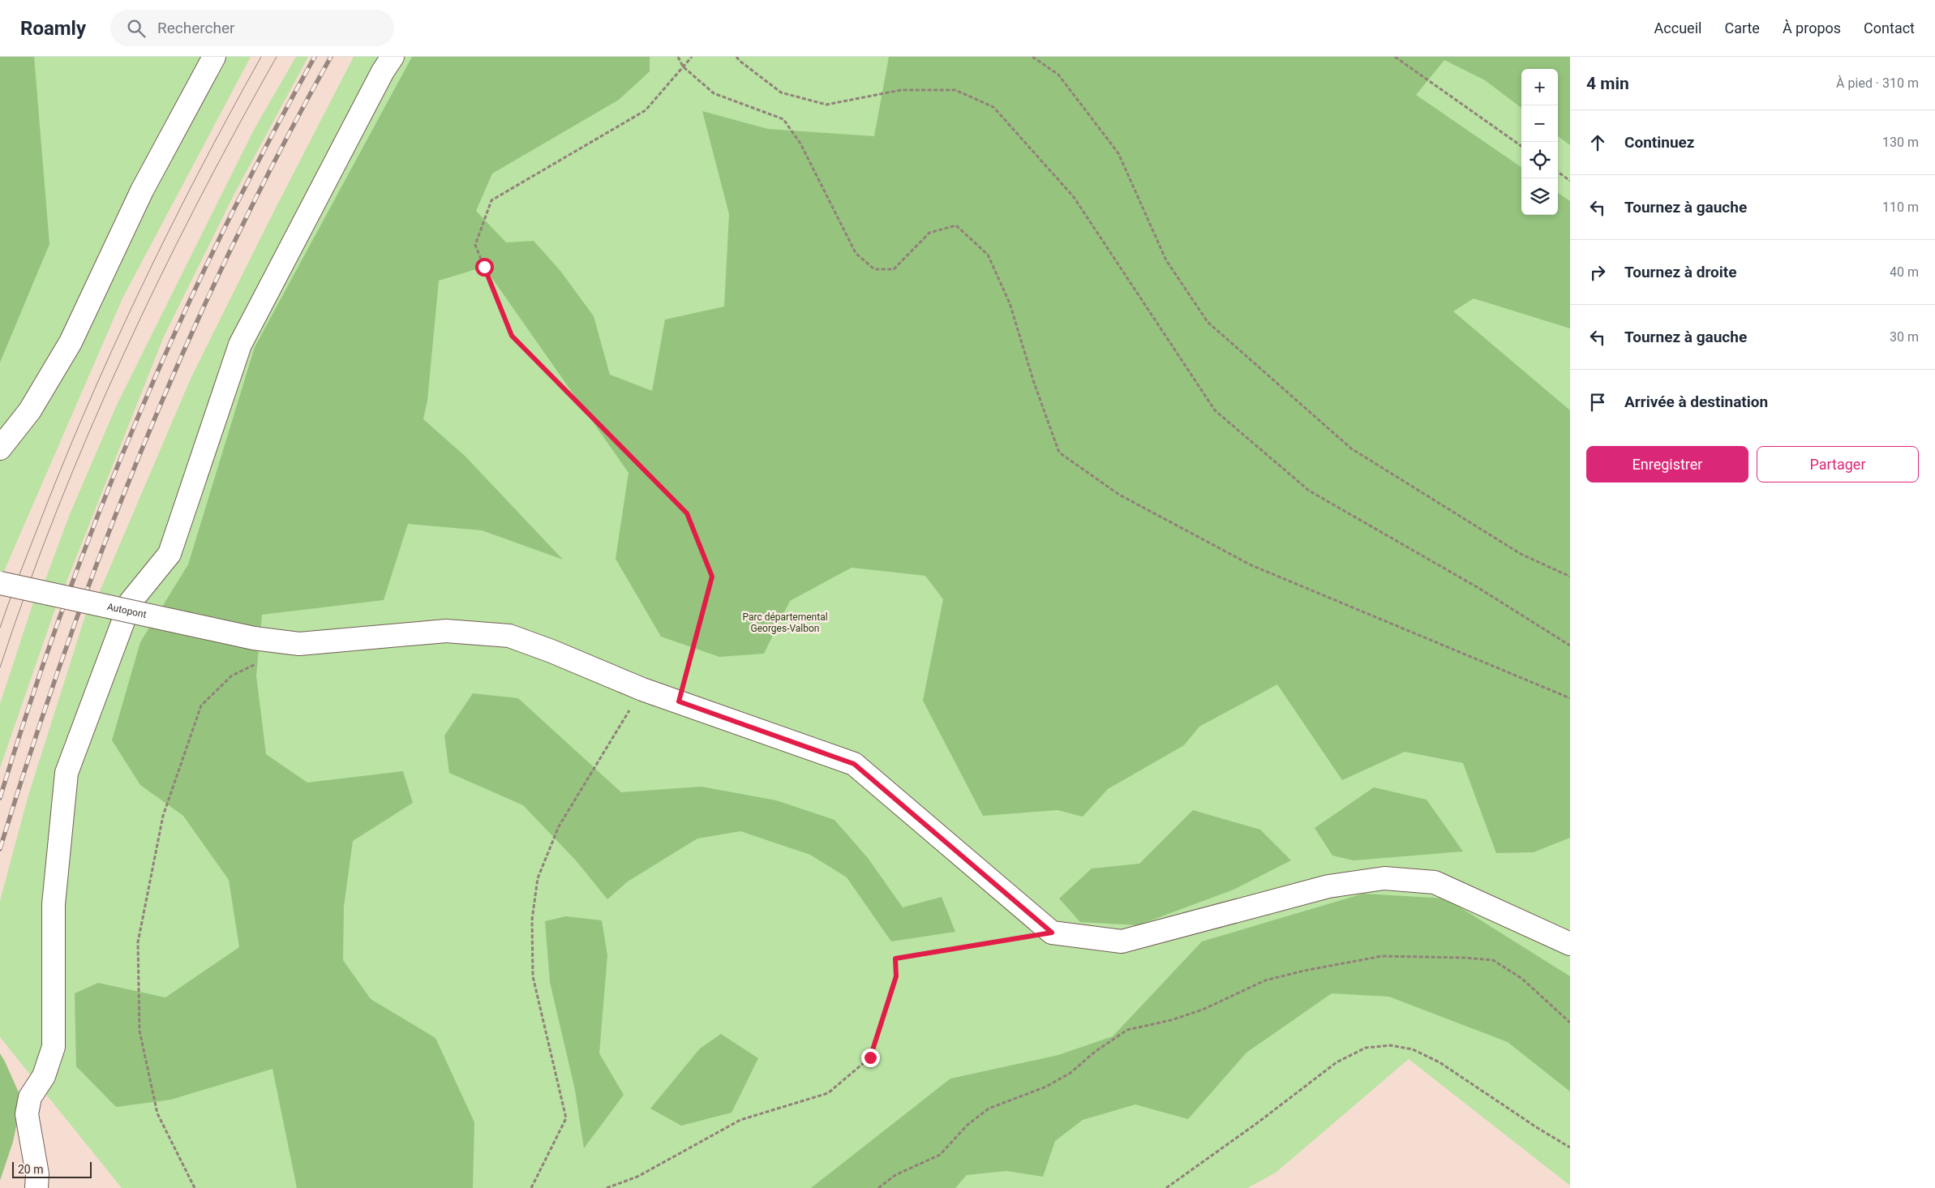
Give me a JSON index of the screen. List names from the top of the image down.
{
  "streets": {
    "street": ["Autopont"]
  },
  "parks": ["Parc départemental Georges-Valbon"],
  "scale_bar": "20 m",
  "page": {
    "header": "Roamly",
    "search": "Rechercher",
    "nav": [
      "Accueil",
      "Carte",
      "À propos",
      "Contact"
    ],
    "heading": ["4 min", "À pied · 310 m"],
    "map_buttons": ["+", "−"],
    "list": [
      ["Continuez", "130 m"],
      ["Tournez à gauche", "110 m"],
      ["Tournez à droite", "40 m"],
      ["Tournez à gauche", "30 m"],
      "Arrivée à destination"
    ],
    "buttons": ["Enregistrer", "Partager"],
    "scale": "20 m"
  }
}
